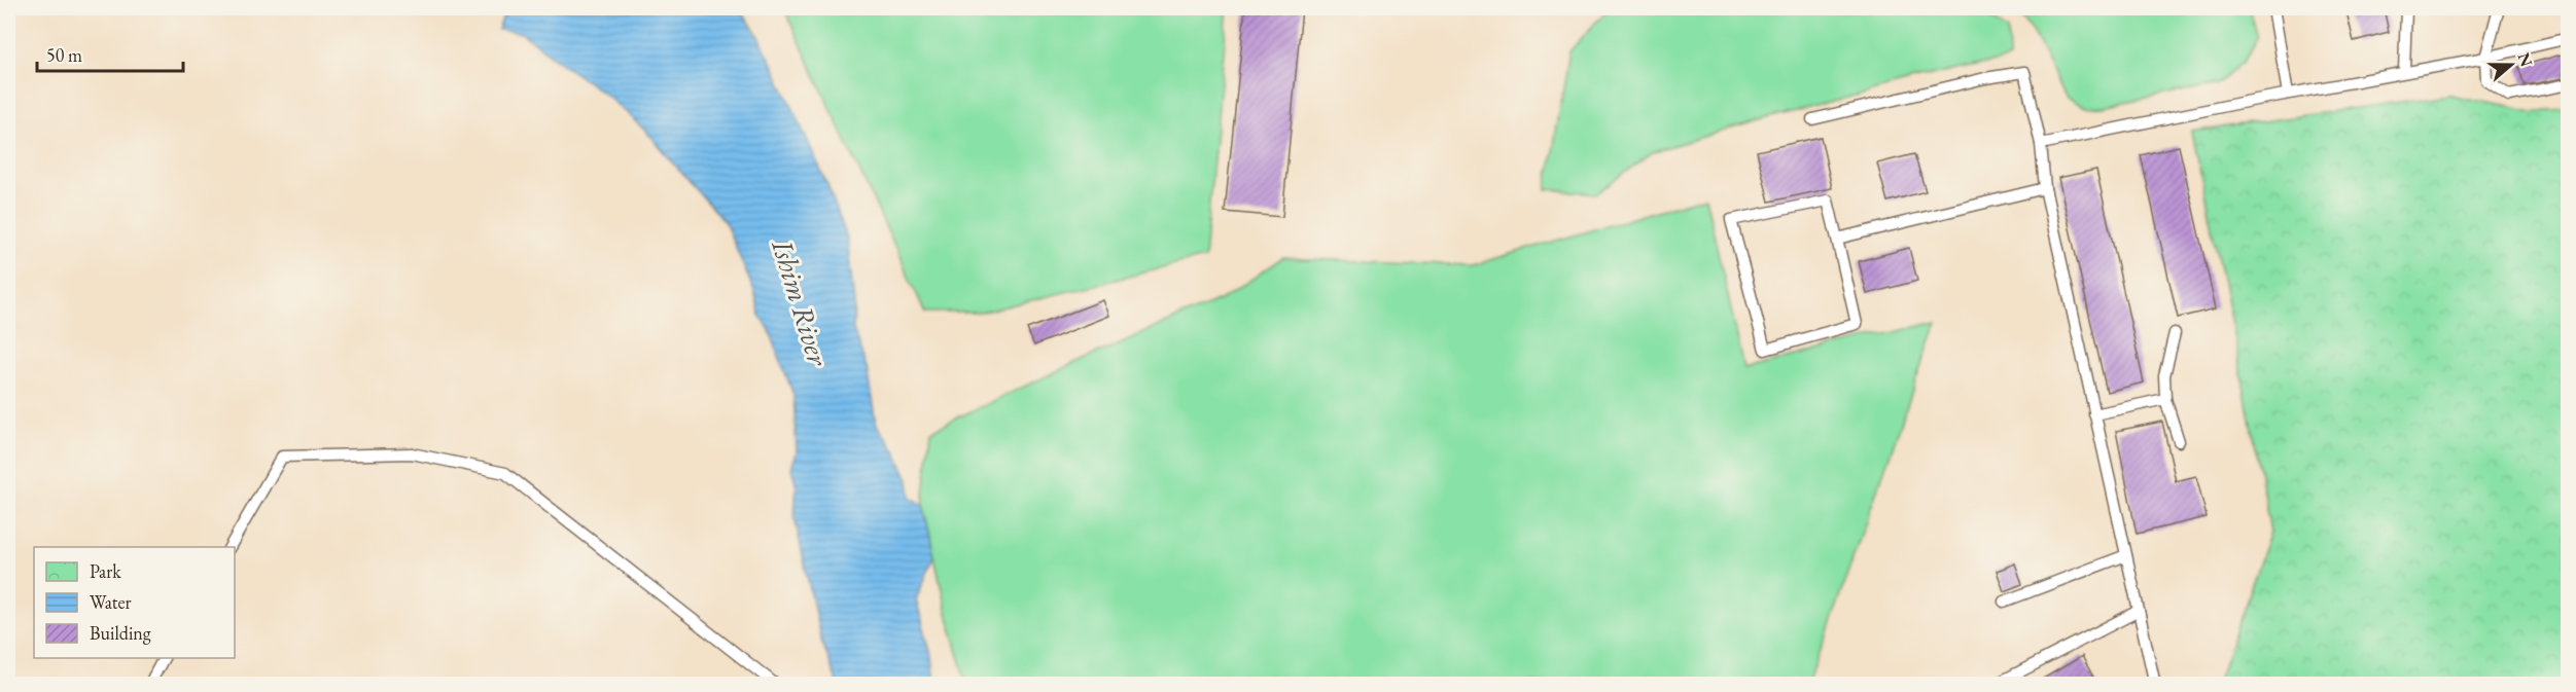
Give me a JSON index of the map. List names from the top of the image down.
{
  "water": ["Ishim River"],
  "legend": ["Park", "Water", "Building"],
  "scale_bar": "50 m",
  "north": "right"
}
